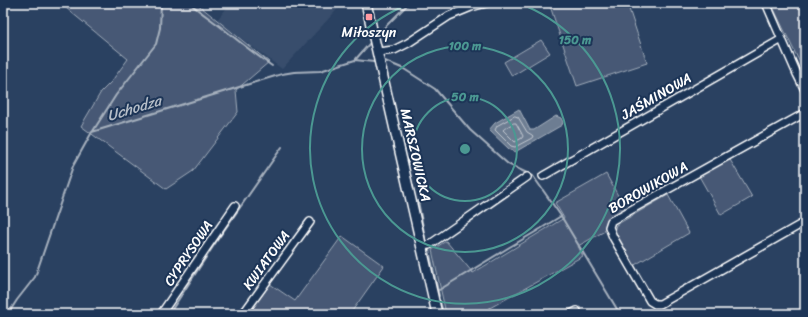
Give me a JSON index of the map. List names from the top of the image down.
{
  "streets": {
    "street": [
      "JAŚMINOWA",
      "MARSZOWICKA",
      "BOROWIKOWA",
      "CYPRYSOWA",
      "KWIATOWA"
    ]
  },
  "water": ["Uchodza"],
  "places": {
    "transit": ["Miłoszyn"]
  },
  "rings": ["150 m", "100 m", "50 m"]
}
